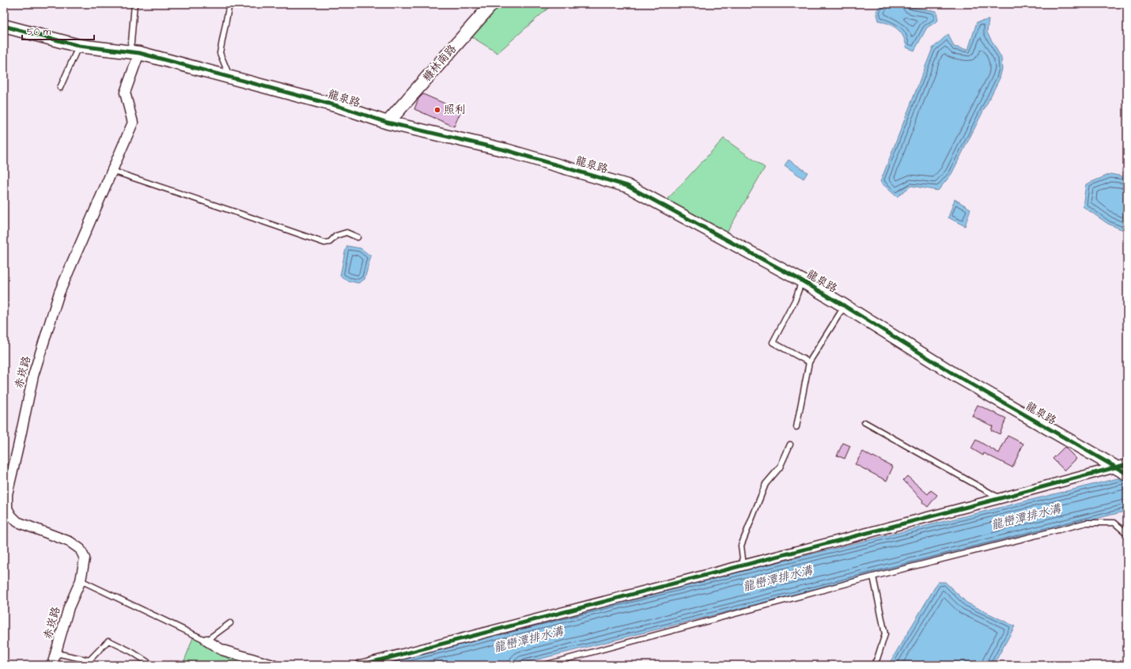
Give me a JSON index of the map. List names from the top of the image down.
{
  "streets": {
    "street": ["糠林南路", "龍泉路", "赤崁路"]
  },
  "crossings": [
    ["糠林南路", "龍泉路"],
    ["龍泉路", "赤崁路"]
  ],
  "water": ["龍巒潭排水溝"],
  "places": ["照利"],
  "scale_bar": "50 m"
}
